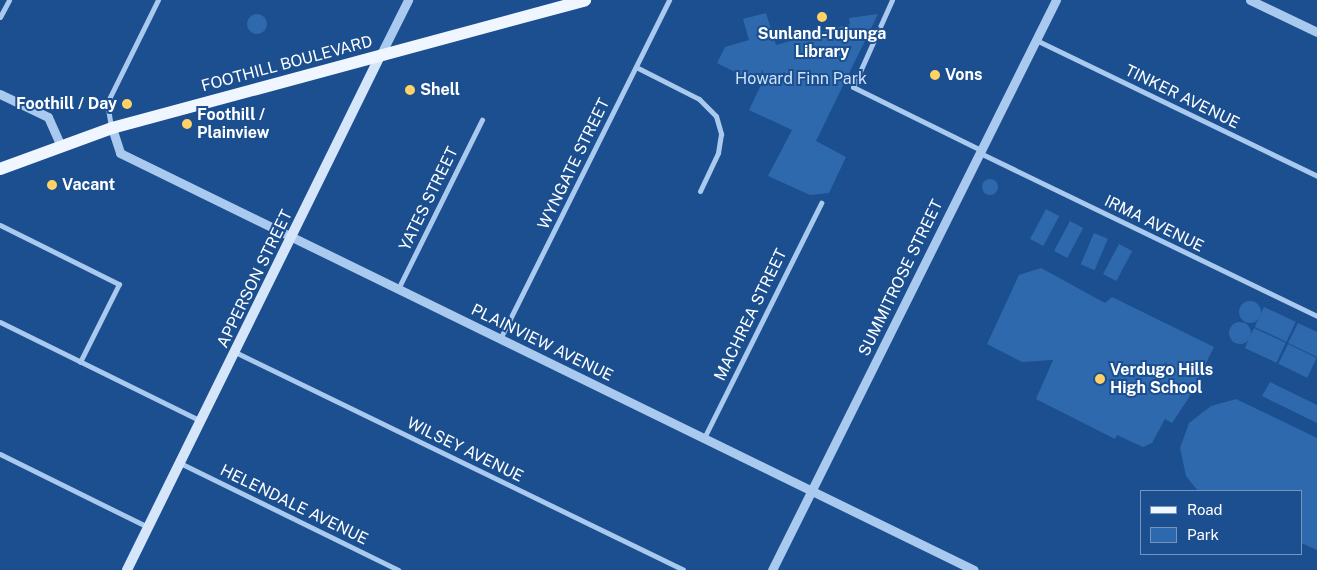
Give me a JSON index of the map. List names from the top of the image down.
{
  "streets": {
    "main road": ["FOOTHILL BOULEVARD", "APPERSON STREET"],
    "street": [
      "TINKER AVENUE",
      "WYNGATE STREET",
      "YATES STREET",
      "IRMA AVENUE",
      "SUMMITROSE STREET",
      "MACHREA STREET",
      "PLAINVIEW AVENUE",
      "WILSEY AVENUE",
      "HELENDALE AVENUE"
    ]
  },
  "crossings": [
    ["FOOTHILL BOULEVARD", "APPERSON STREET"],
    ["FOOTHILL BOULEVARD", "PLAINVIEW AVENUE"],
    ["TINKER AVENUE", "SUMMITROSE STREET"],
    ["WYNGATE STREET", "PLAINVIEW AVENUE"],
    ["YATES STREET", "PLAINVIEW AVENUE"],
    ["IRMA AVENUE", "SUMMITROSE STREET"],
    ["SUMMITROSE STREET", "PLAINVIEW AVENUE"],
    ["APPERSON STREET", "PLAINVIEW AVENUE"],
    ["APPERSON STREET", "WILSEY AVENUE"],
    ["APPERSON STREET", "HELENDALE AVENUE"],
    ["MACHREA STREET", "PLAINVIEW AVENUE"]
  ],
  "parks": ["Howard Finn Park"],
  "places": [
    "Sunland-Tujunga Library",
    "Vons",
    "Shell",
    "Foothill / Day",
    "Foothill / Plainview",
    "Vacant",
    "Verdugo Hills High School"
  ],
  "legend": ["Road", "Park"]
}
